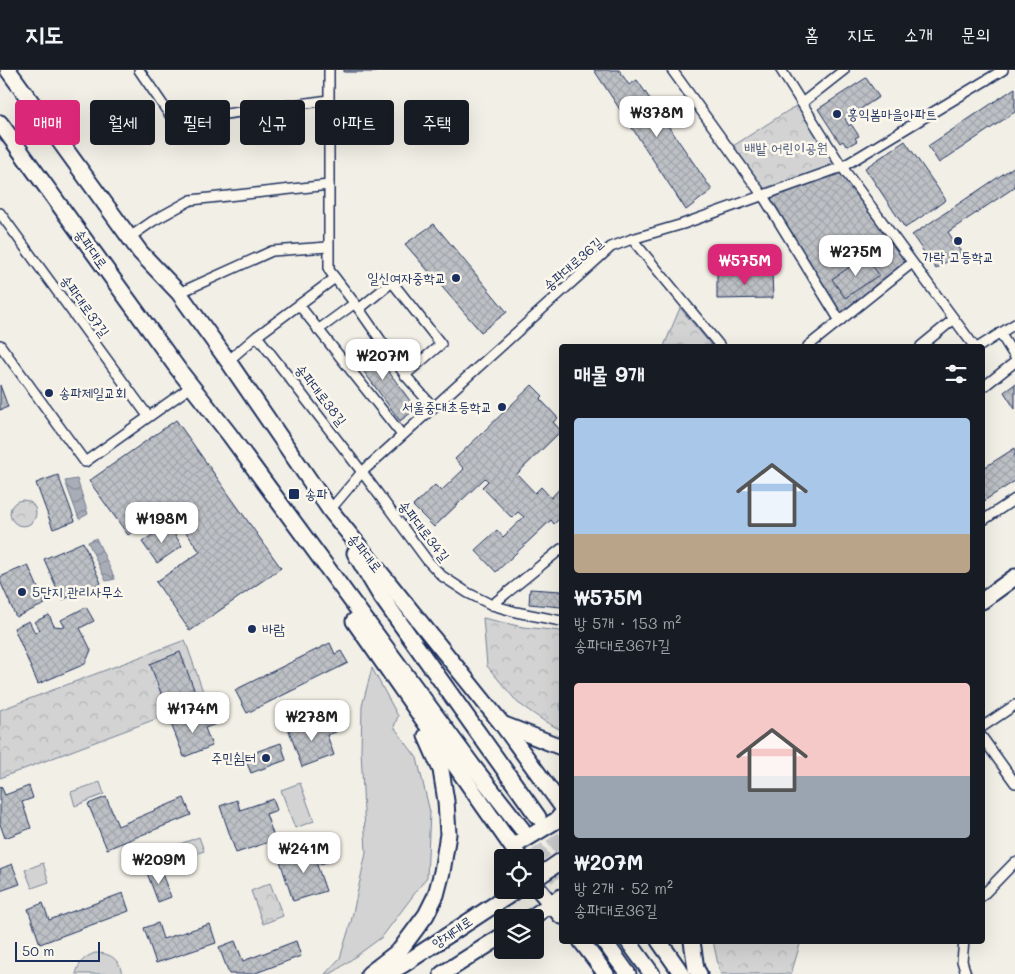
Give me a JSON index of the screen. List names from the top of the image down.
{
  "streets": {
    "main road": ["송파대로", "양재대로"],
    "street": [
      "송파대로36길",
      "송파대로37길",
      "송파대로38길",
      "송파대로34길"
    ]
  },
  "crossings": [
    ["송파대로", "송파대로36길"],
    ["송파대로36길", "송파대로38길"],
    ["송파대로36길", "송파대로34길"],
    ["송파대로38길", "송파대로34길"]
  ],
  "parks": ["배밭 어린이공원"],
  "places": {
    "other": [
      "홍익봄마을아파트",
      "가락 고등학교",
      "일신여자중학교",
      "송파제일교회",
      "서울중대초등학교",
      "5단지 관리사무소",
      "바람",
      "주민쉼터"
    ],
    "transit": ["송파"]
  },
  "scale_bar": "50 m",
  "page": {
    "header": "지도",
    "nav": [
      "홈",
      "지도",
      "소개",
      "문의"
    ],
    "price": [
      "₩378M",
      "₩275M",
      "₩575M",
      "₩207M",
      "₩198M",
      "₩174M",
      "₩278M",
      "₩241M",
      "₩209M"
    ],
    "chip": [
      "매매",
      "월세",
      "필터",
      "신규",
      "아파트",
      "주택"
    ],
    "heading": "매물 9개",
    "list": [
      {
        "name": "₩575M",
        "note": "방 5개 · 153 m² · 송파대로36가길"
      },
      {
        "name": "₩207M",
        "note": "방 2개 · 52 m² · 송파대로36길"
      }
    ],
    "scale": "50 m"
  }
}
